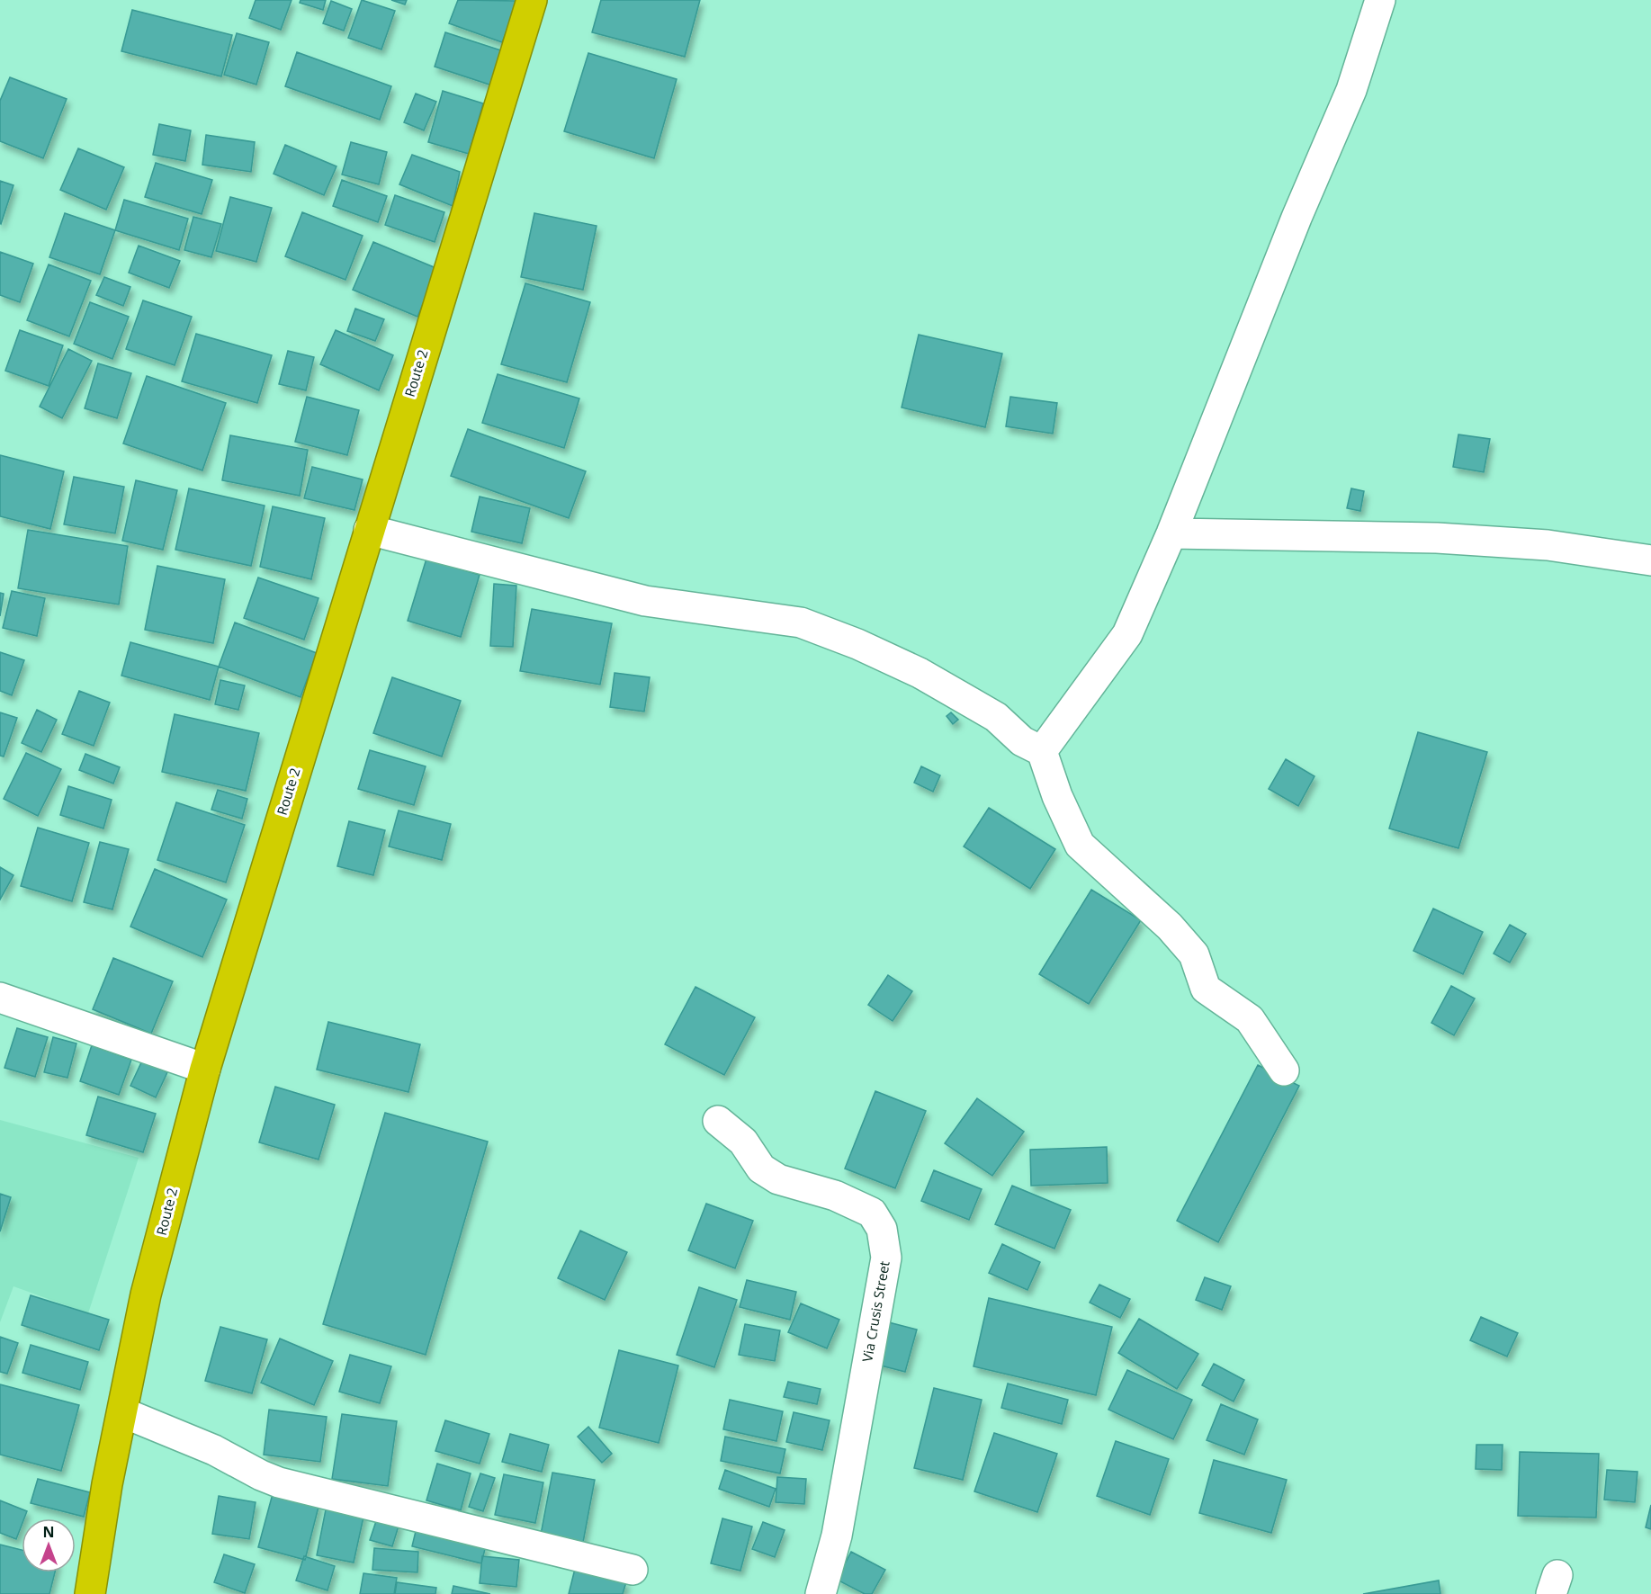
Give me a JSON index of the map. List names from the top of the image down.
{
  "streets": {
    "highway": ["Route 2"],
    "street": ["Via Crusis Street"]
  },
  "north": "top"
}
